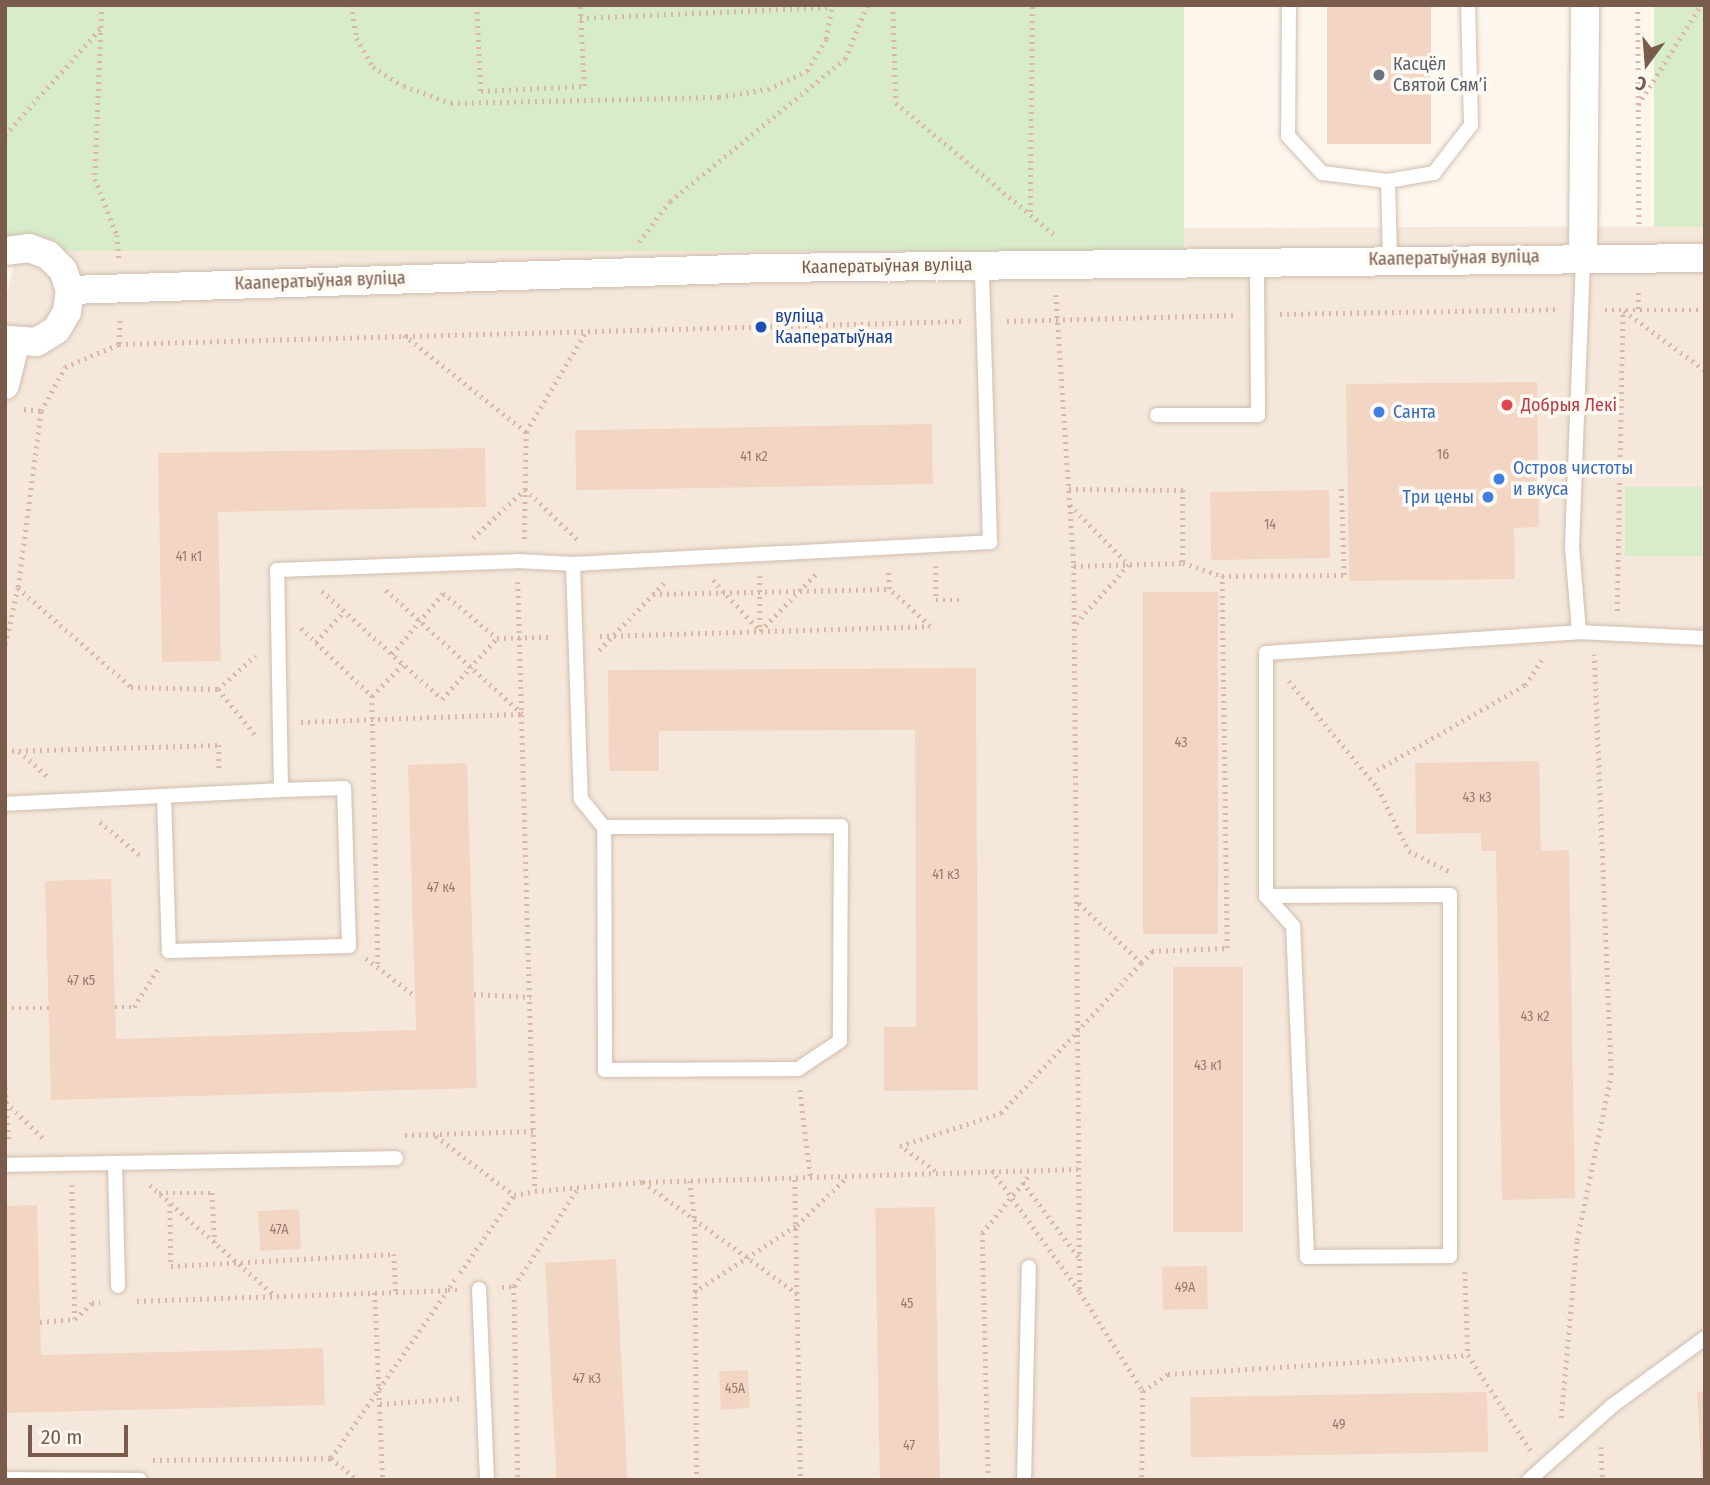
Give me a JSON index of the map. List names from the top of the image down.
{
  "streets": {
    "street": ["Кааператыўная вуліца"]
  },
  "places": [
    "Касцёл Святой Сямʼі",
    "вуліца Кааператыўная",
    "Добрыя Лекі",
    "Санта",
    "Остров чистоты и вкуса",
    "Три цены"
  ],
  "house_numbers": [
    "16",
    "41 к2",
    "14",
    "41 к1",
    "43",
    "43 к3",
    "41 к3",
    "47 к4",
    "47 к5",
    "43 к2",
    "43 к1",
    "47А",
    "49А",
    "45",
    "47 к3",
    "45А",
    "49",
    "47"
  ],
  "scale_bar": "20 m",
  "north": "bottom"
}
